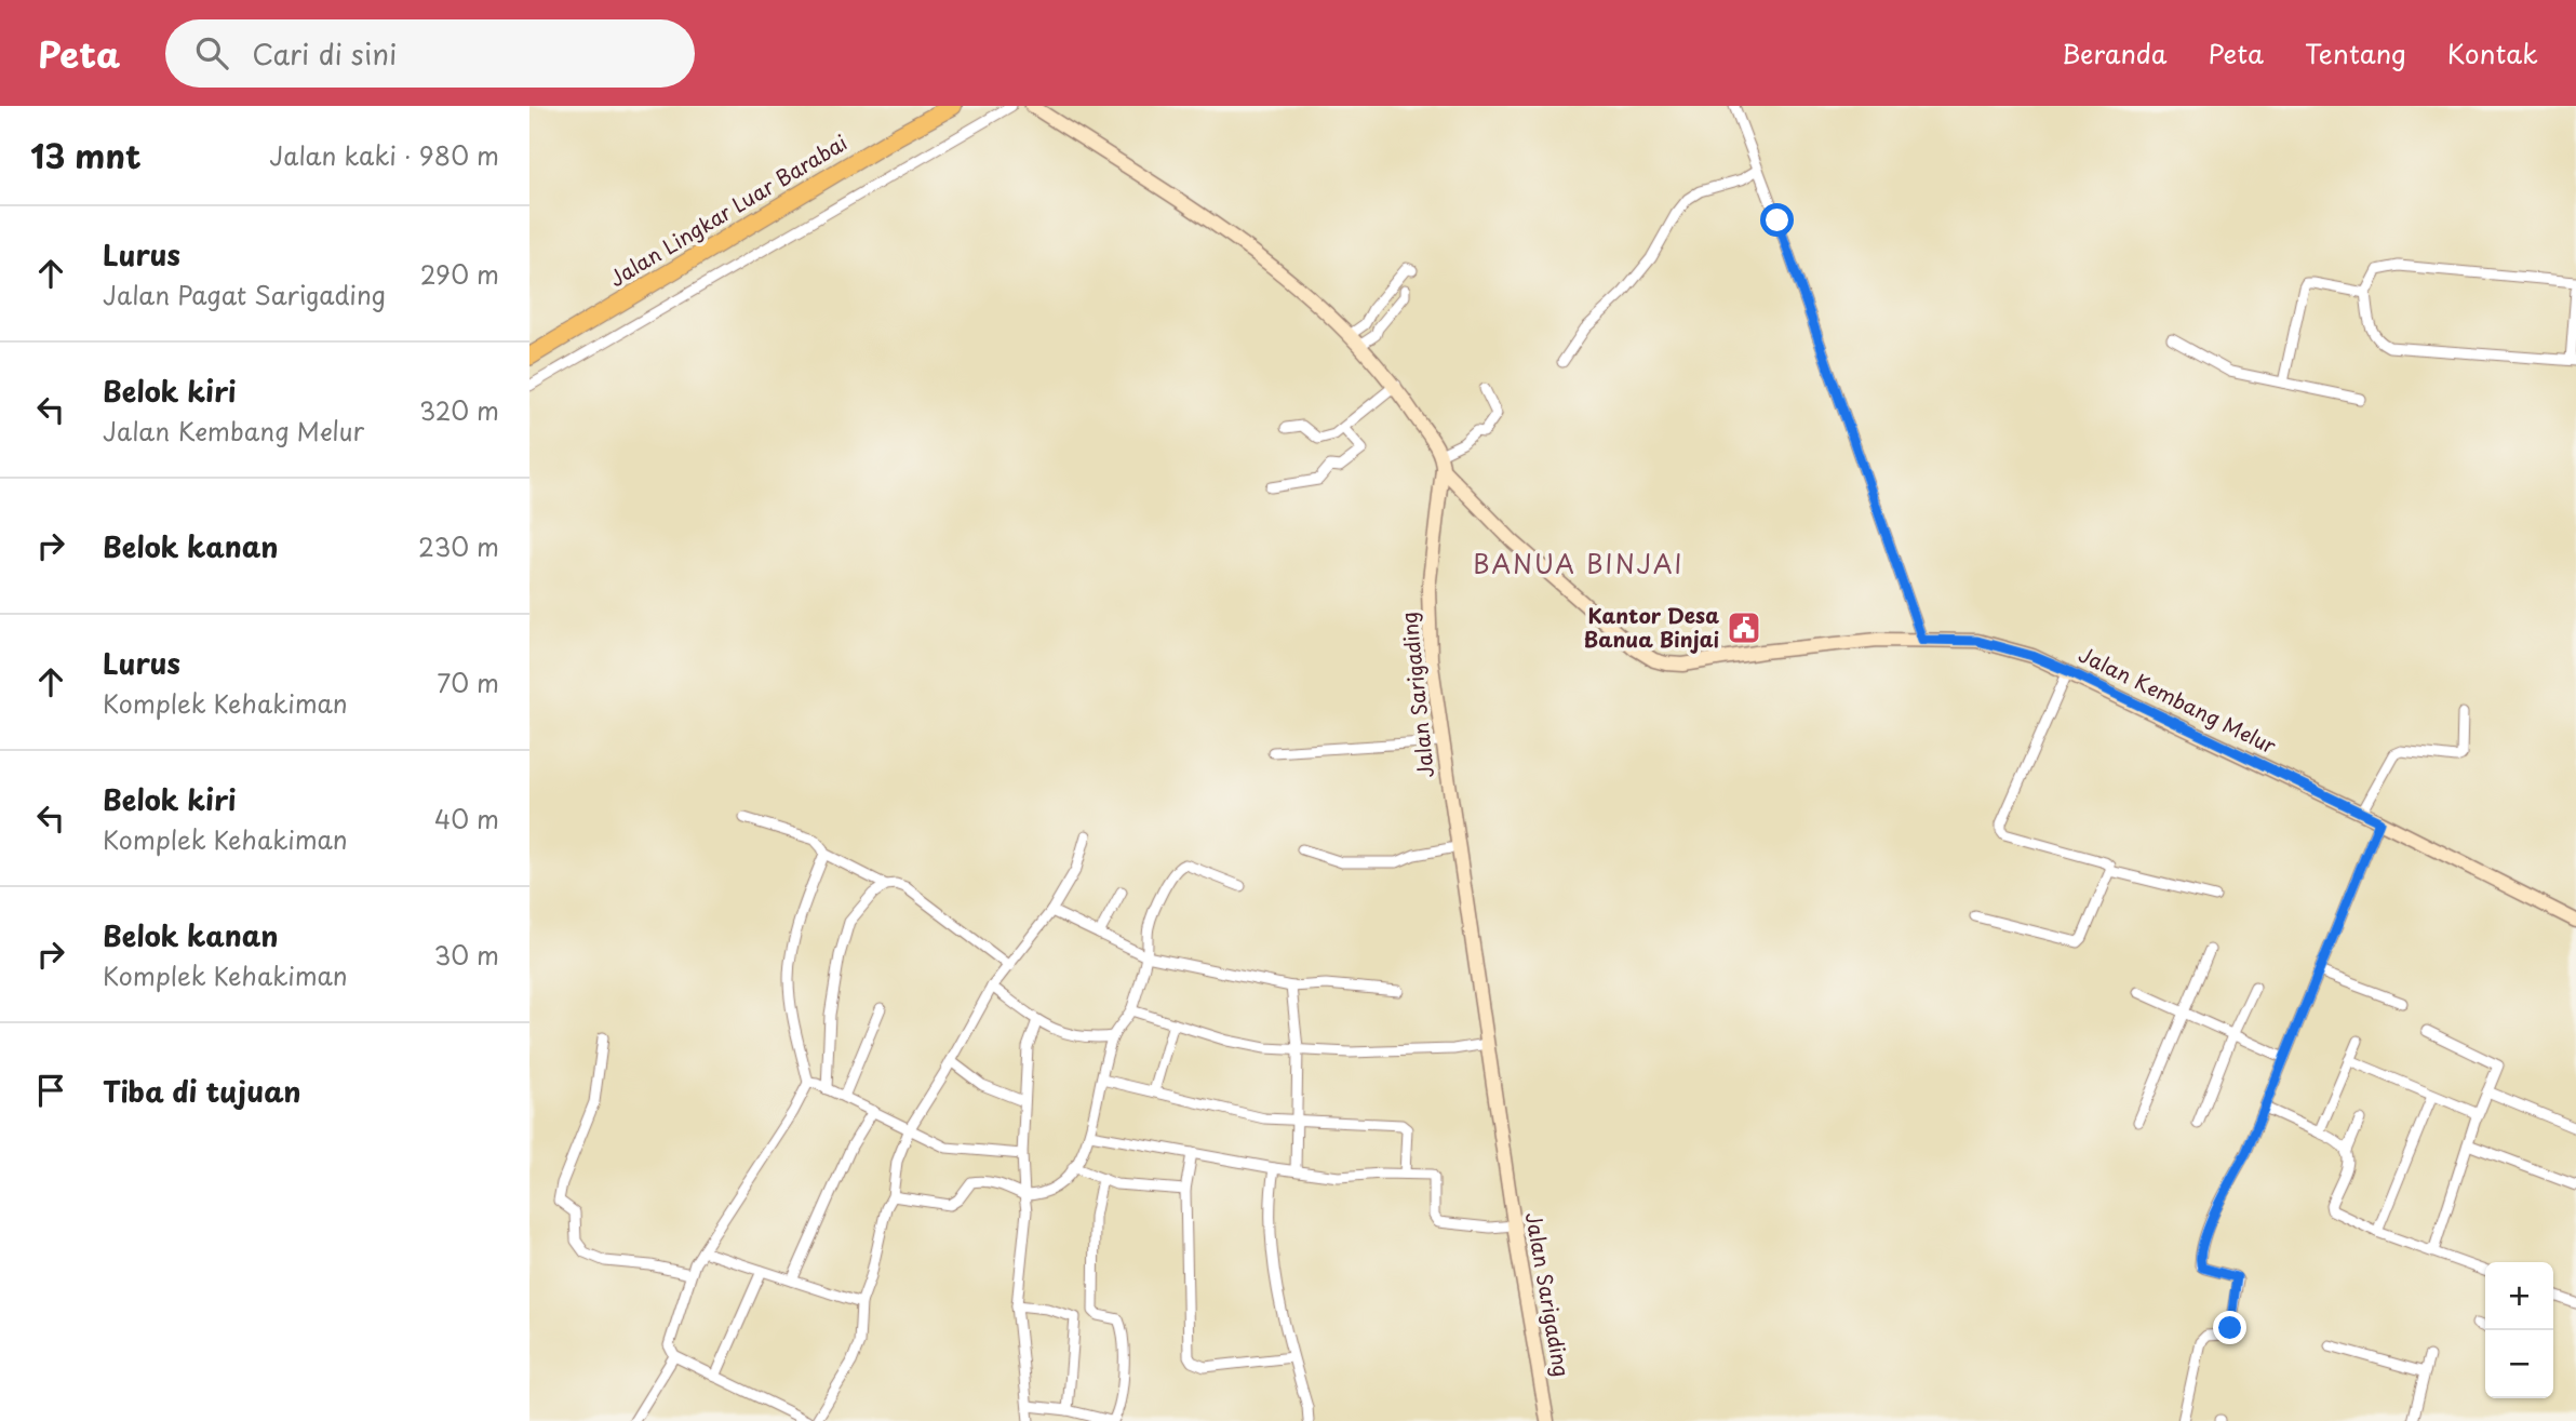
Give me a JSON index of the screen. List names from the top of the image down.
{
  "streets": {
    "highway": ["Jalan Lingkar Luar Barabai"],
    "street": ["Jalan Sarigading", "Jalan Kembang Melur"]
  },
  "crossings": [
    ["Jalan Sarigading", "Jalan Kembang Melur"]
  ],
  "districts": ["BANUA BINJAI"],
  "places": {
    "public building": ["Kantor Desa Banua Binjai"]
  },
  "page": {
    "header": "Peta",
    "search": "Cari di sini",
    "nav": [
      "Beranda",
      "Peta",
      "Tentang",
      "Kontak"
    ],
    "heading": ["13 mnt", "Jalan kaki · 980 m"],
    "list": [
      ["Lurus", "Jalan Pagat Sarigading", "290 m"],
      ["Belok kiri", "Jalan Kembang Melur", "320 m"],
      ["Belok kanan", "230 m"],
      ["Lurus", "Komplek Kehakiman", "70 m"],
      ["Belok kiri", "Komplek Kehakiman", "40 m"],
      ["Belok kanan", "Komplek Kehakiman", "30 m"],
      "Tiba di tujuan"
    ],
    "map_buttons": ["+", "−"]
  }
}
